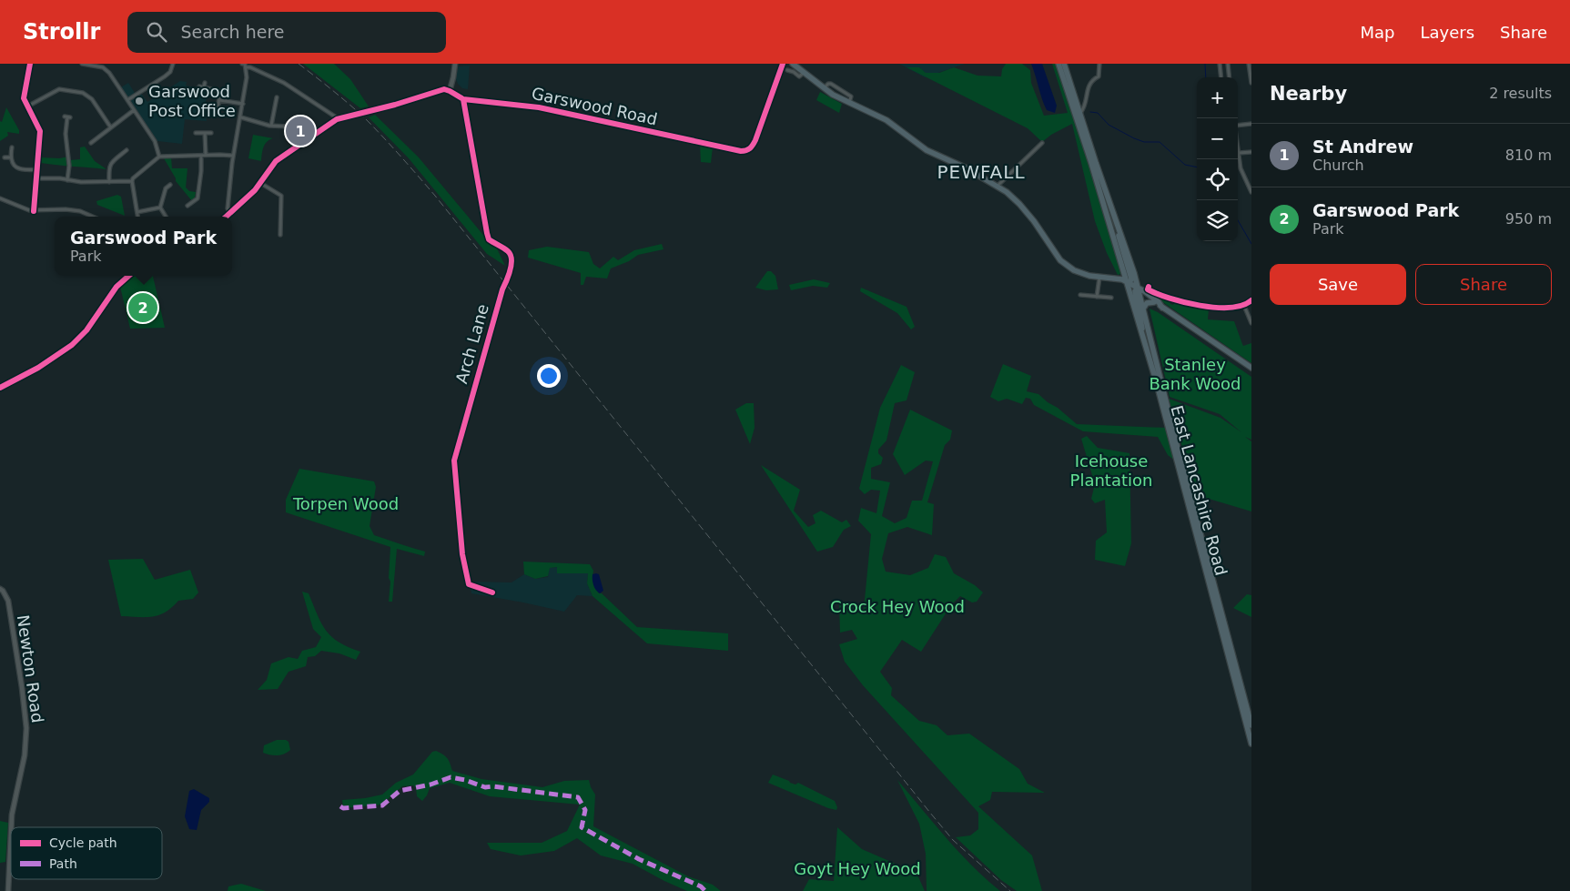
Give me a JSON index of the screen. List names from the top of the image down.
{
  "streets": {
    "highway": ["East Lancashire Road"],
    "street": ["Garswood Road", "Arch Lane", "Newton Road"]
  },
  "crossings": [
    ["Garswood Road", "Arch Lane"]
  ],
  "districts": ["PEWFALL"],
  "parks": [
    "Stanley Bank Wood",
    "Icehouse Plantation",
    "Torpen Wood",
    "Crock Hey Wood",
    "Goyt Hey Wood"
  ],
  "places": ["Garswood Post Office"],
  "legend": ["Cycle path", "Path"],
  "page": {
    "header": "Strollr",
    "search": "Search here",
    "nav": ["Map", "Layers", "Share"],
    "heading": ["Nearby", "2 results"],
    "map_buttons": ["+", "−"],
    "pins": ["1", "2"],
    "list": [
      {
        "mark": "1",
        "name": "St Andrew",
        "note": "Church",
        "value": "810 m"
      },
      {
        "mark": "2",
        "name": "Garswood Park",
        "note": "Park",
        "value": "950 m"
      }
    ],
    "popup": ["Garswood Park", "Park"],
    "buttons": ["Save", "Share"]
  }
}
